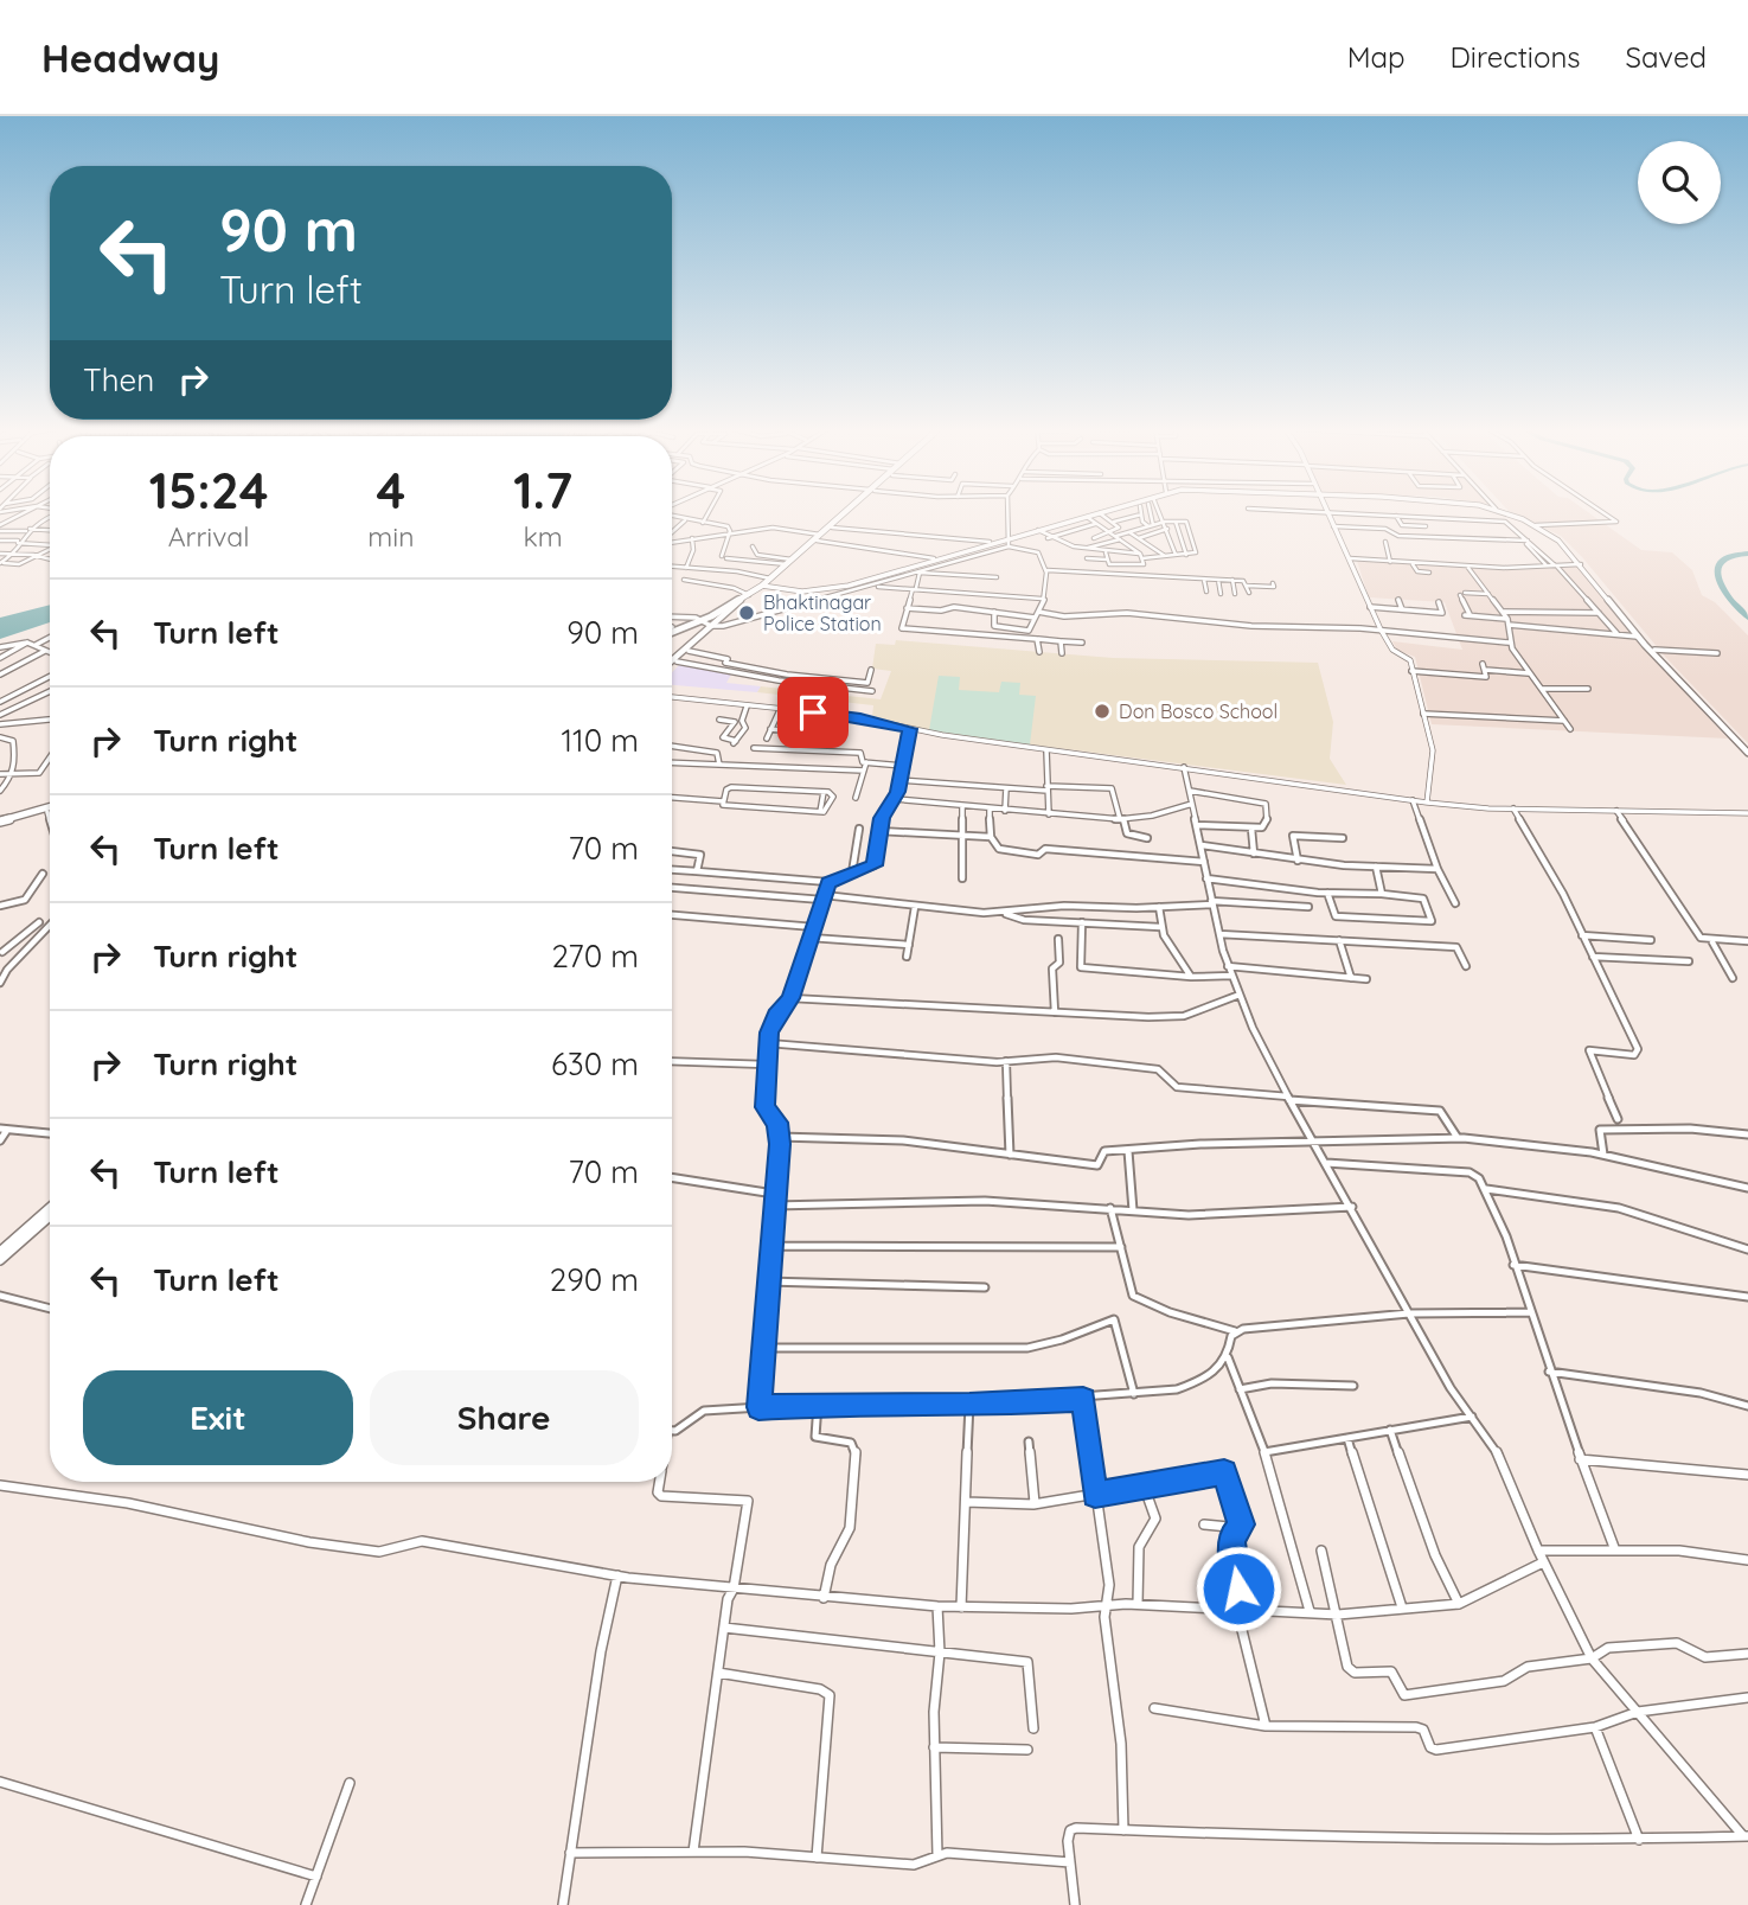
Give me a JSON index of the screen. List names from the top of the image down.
{
  "places": ["Bhaktinagar Police Station", "Don Bosco School"],
  "page": {
    "header": "Headway",
    "nav": ["Map", "Directions", "Saved"],
    "turn": ["90 m", "Turn left"],
    "then": "Then",
    "eta": [
      "15:24",
      "Arrival",
      "4",
      "min",
      "1.7",
      "km"
    ],
    "list": [
      {
        "name": "Turn left",
        "value": "90 m"
      },
      {
        "name": "Turn right",
        "value": "110 m"
      },
      {
        "name": "Turn left",
        "value": "70 m"
      },
      {
        "name": "Turn right",
        "value": "270 m"
      },
      {
        "name": "Turn right",
        "value": "630 m"
      },
      {
        "name": "Turn left",
        "value": "70 m"
      },
      {
        "name": "Turn left",
        "value": "290 m"
      }
    ],
    "buttons": ["Exit", "Share"]
  }
}
